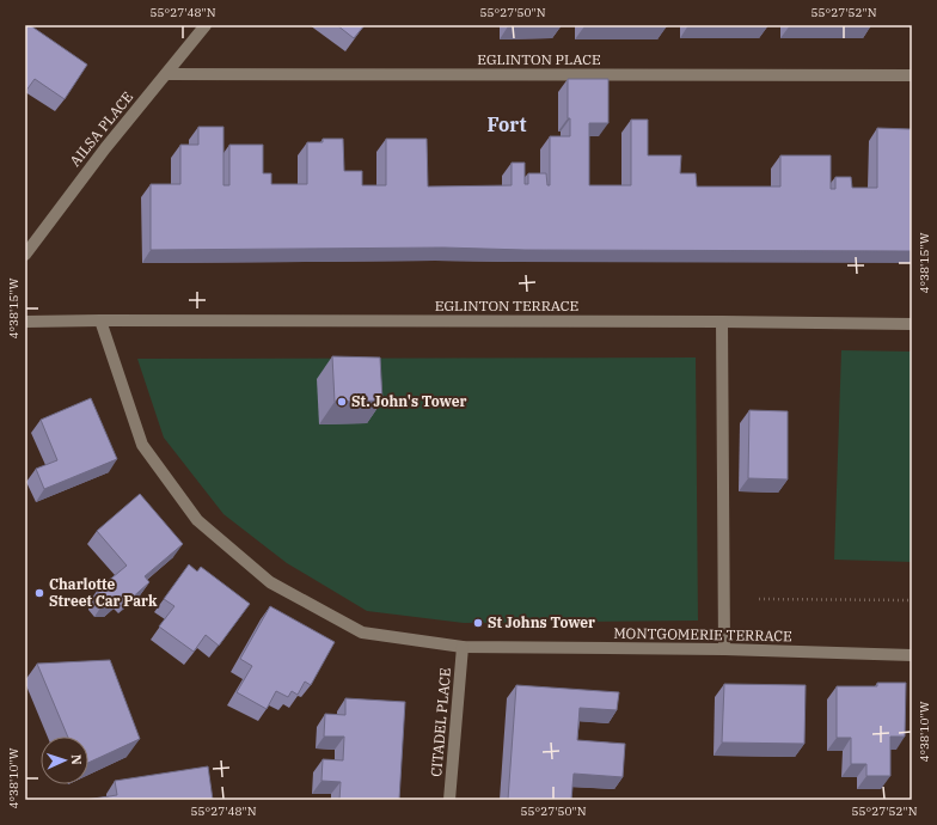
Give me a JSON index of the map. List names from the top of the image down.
{
  "streets": {
    "street": [
      "EGLINTON PLACE",
      "AILSA PLACE",
      "EGLINTON TERRACE",
      "MONTGOMERIE TERRACE",
      "CITADEL PLACE"
    ]
  },
  "crossings": [
    ["EGLINTON PLACE", "AILSA PLACE"],
    ["EGLINTON TERRACE", "MONTGOMERIE TERRACE"],
    ["MONTGOMERIE TERRACE", "CITADEL PLACE"]
  ],
  "districts": ["Fort"],
  "places": ["St. John's Tower", "Charlotte Street Car Park", "St Johns Tower"],
  "north": "right",
  "coordinates": [
    "55°27'48\"N",
    "55°27'50\"N",
    "55°27'52\"N",
    "4°38'15\"W",
    "4°38'10\"W"
  ]
}
